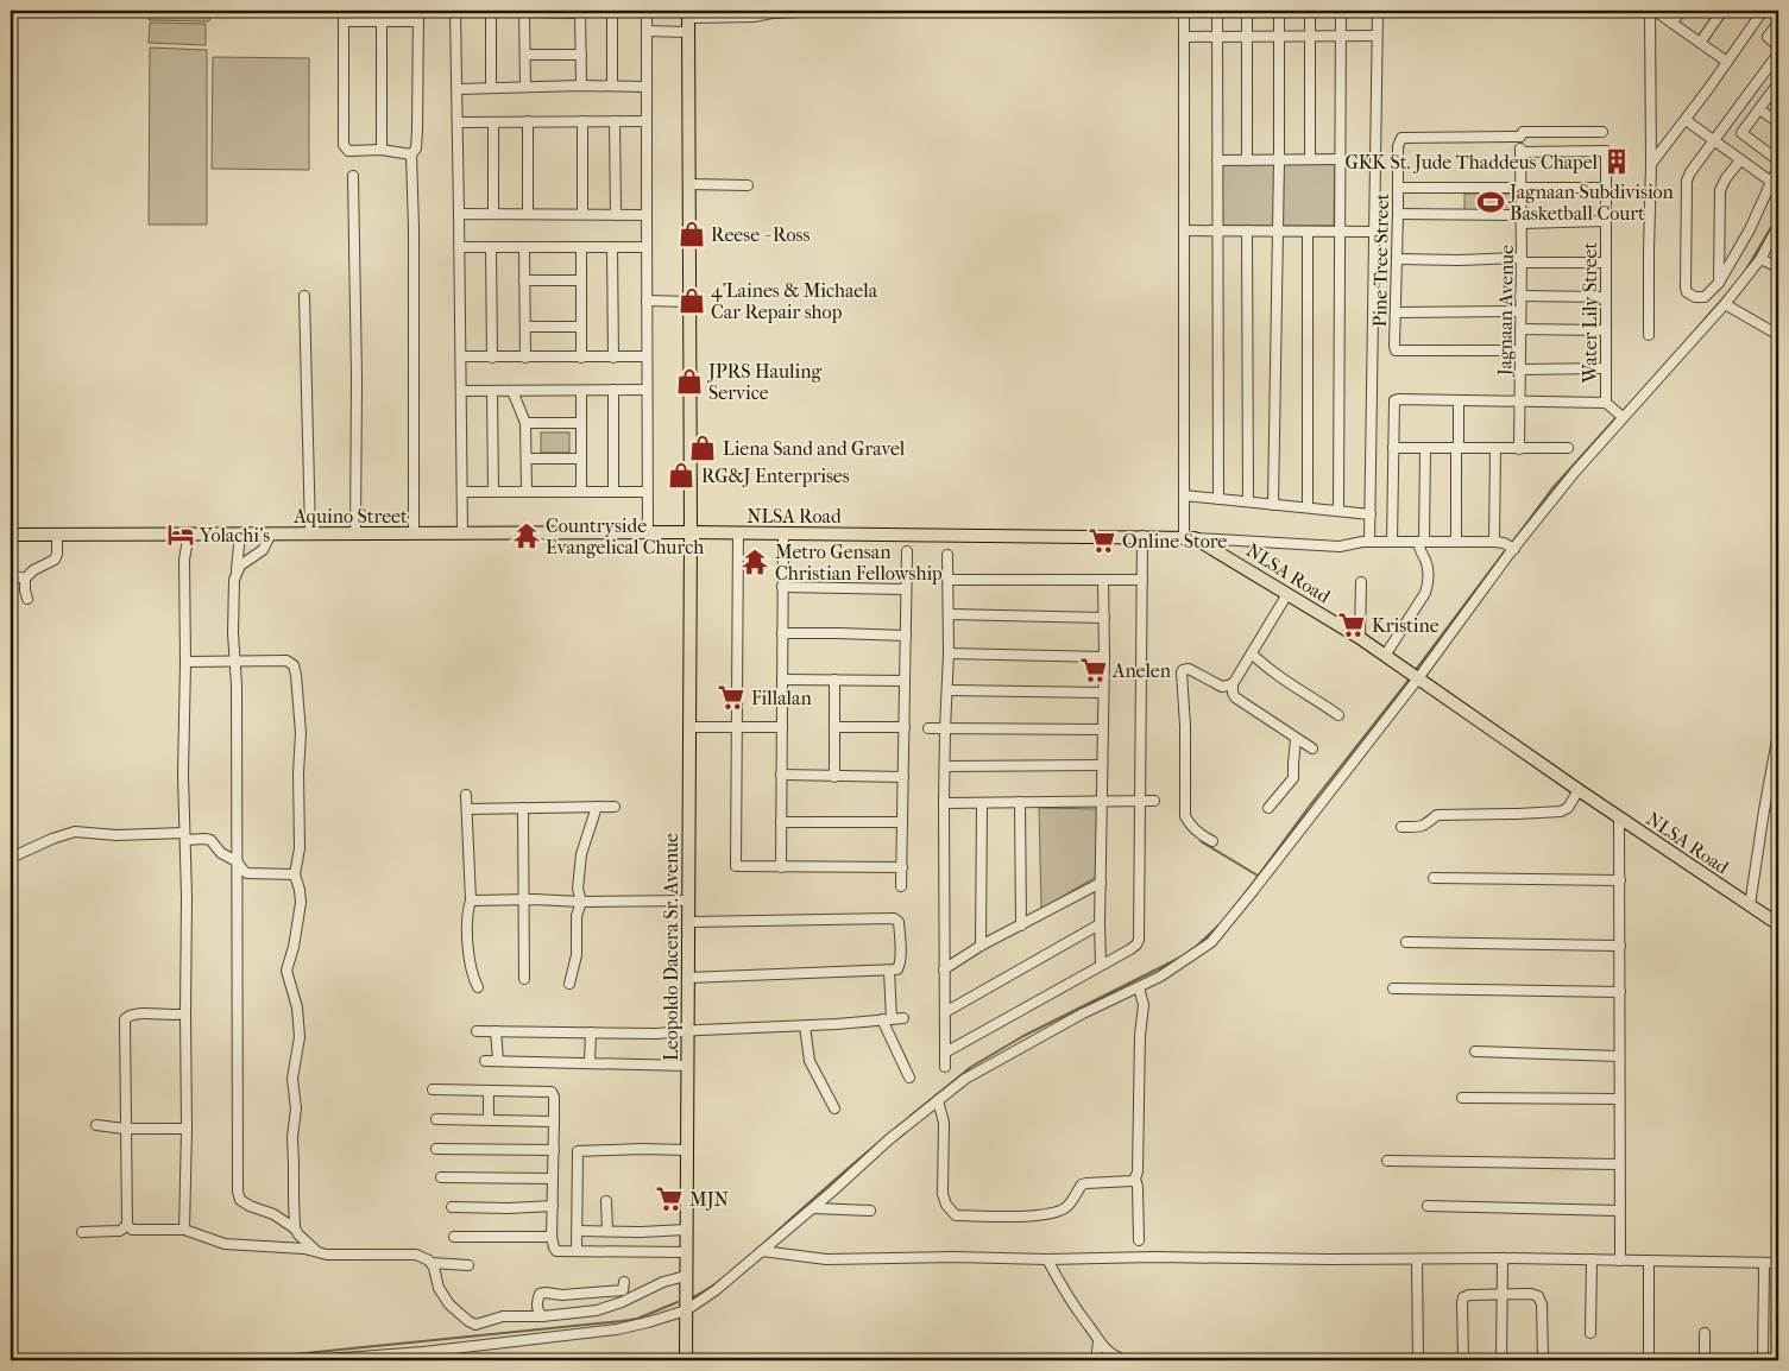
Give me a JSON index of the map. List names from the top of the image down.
{
  "streets": {
    "main road": ["Aquino Street", "NLSA Road", "Leopoldo Dacera Sr. Avenue"],
    "street": ["Pine Tree Street", "Jagnaan Avenue", "Water Lily Street"]
  },
  "crossings": [
    ["Pine Tree Street", "Jagnaan Avenue"],
    ["Jagnaan Avenue", "Water Lily Street"],
    ["Aquino Street", "NLSA Road"],
    ["Aquino Street", "Leopoldo Dacera Sr. Avenue"],
    ["NLSA Road", "Leopoldo Dacera Sr. Avenue"]
  ],
  "places": {
    "building": ["GKK St. Jude Thaddeus Chapel"],
    "sports": ["Jagnaan Subdivision Basketball Court"],
    "shop": [
      "Reese - Ross",
      "4'Laines & Michaela Car Repair shop",
      "JPRS Hauling Service",
      "Liena Sand and Gravel",
      "RG&J Enterprises"
    ],
    "hotel": ["Yolachi's"],
    "temple": ["Countryside Evangelical Church", "Metro Gensan Christian Fellowship"],
    "supermarket": [
      "Online Store",
      "Kristine",
      "Anelen",
      "Fillalan",
      "MJN"
    ]
  }
}
